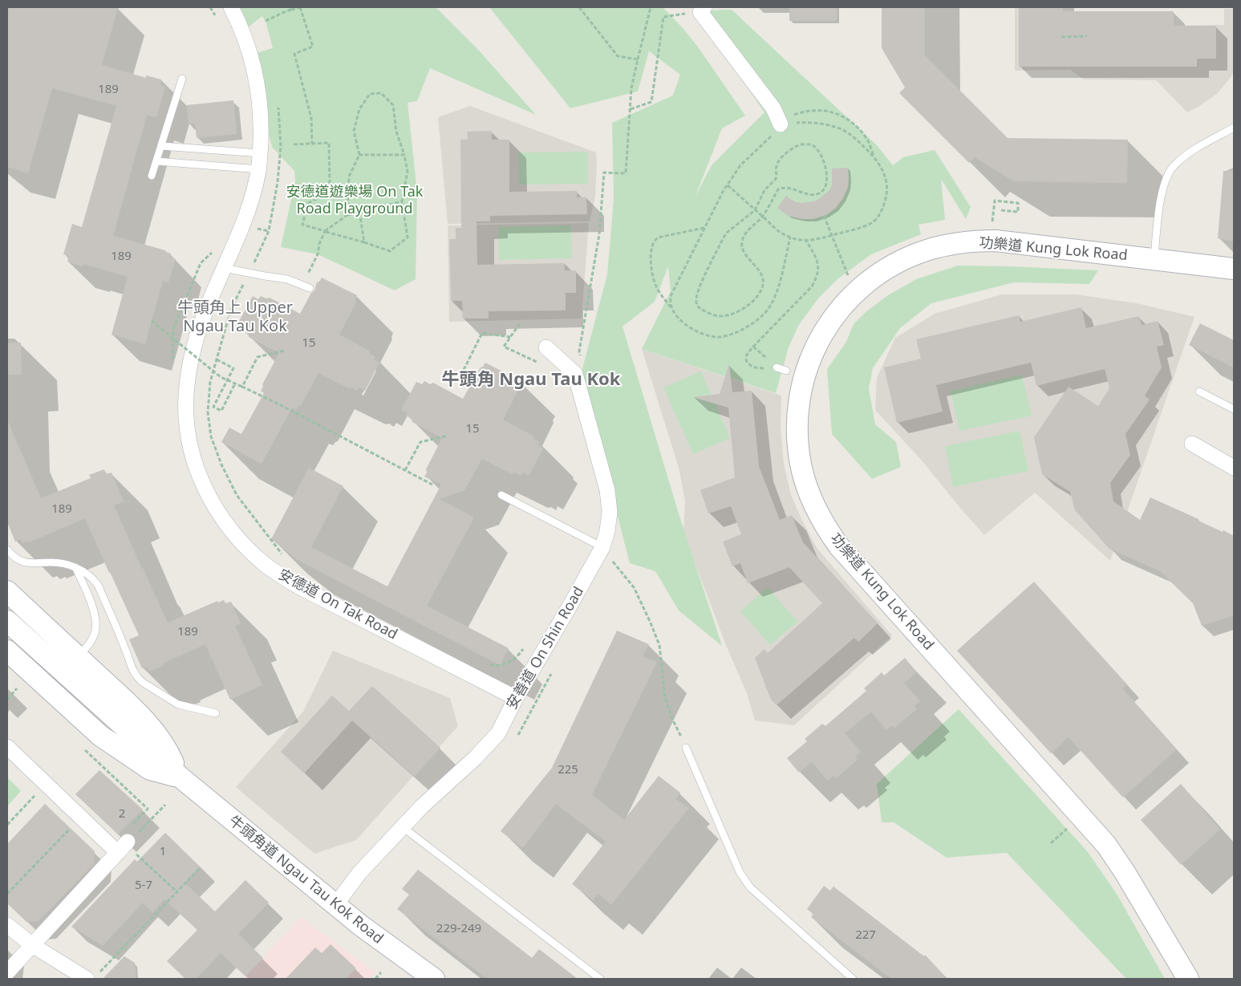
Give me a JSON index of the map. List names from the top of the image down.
{
  "streets": {
    "street": [
      "功樂道 Kung Lok Road",
      "安德道 On Tak Road",
      "安善道 On Shin Road",
      "牛頭角道 Ngau Tau Kok Road"
    ]
  },
  "crossings": [
    ["安德道 On Tak Road", "安善道 On Shin Road"],
    ["安善道 On Shin Road", "牛頭角道 Ngau Tau Kok Road"]
  ],
  "districts": ["牛頭角上 Upper Ngau Tau Kok", "牛頭角 Ngau Tau Kok"],
  "parks": ["安德道遊樂場 On Tak Road Playground"],
  "house_numbers": [
    "189",
    "189",
    "15",
    "15",
    "189",
    "189",
    "225",
    "2",
    "1",
    "5-7",
    "229-249",
    "227"
  ]
}
